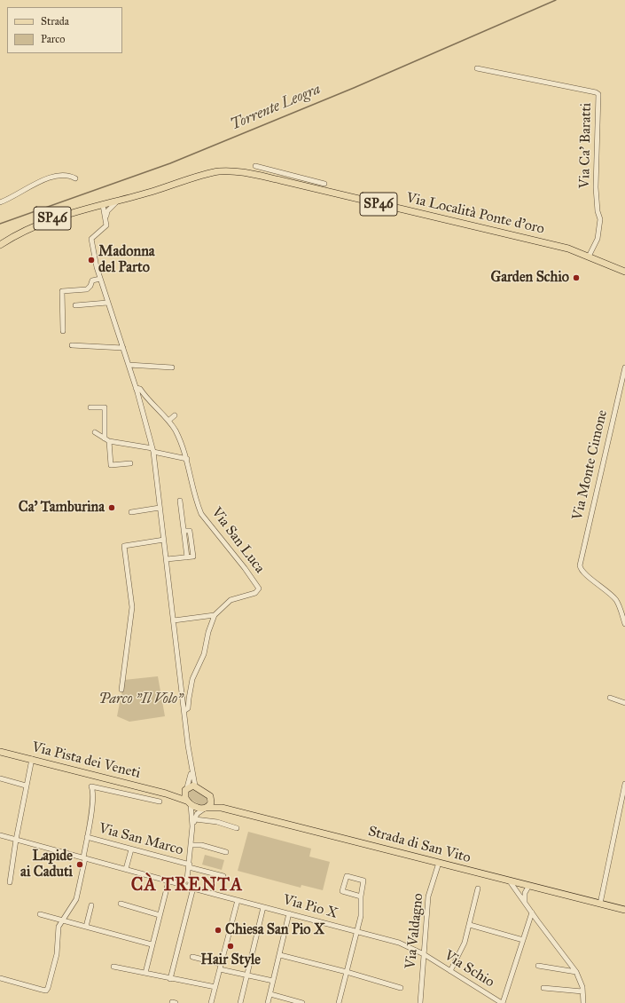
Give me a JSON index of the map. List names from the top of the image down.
{
  "streets": {
    "main road": [
      "SP46",
      "Via Località Ponte d'oro",
      "Via Pista dei Veneti",
      "Strada di San Vito"
    ],
    "street": [
      "Via Ca' Baratti",
      "Via Monte Cimone",
      "Via San Luca",
      "Via San Marco",
      "Via Pio X",
      "Via Valdagno",
      "Via Schio"
    ]
  },
  "crossings": [
    ["Via Ca' Baratti", "Via Località Ponte d'oro"],
    ["SP46", "Via Località Ponte d'oro"],
    ["Via Pista dei Veneti", "Strada di San Vito"],
    ["Via San Marco", "Via Pio X"],
    ["Strada di San Vito", "Via Valdagno"],
    ["Via Pio X", "Via Valdagno"],
    ["Via Pio X", "Via Schio"],
    ["Via Valdagno", "Via Schio"]
  ],
  "districts": ["CÀ TRENTA"],
  "water": ["Torrente Leogra"],
  "parks": ["Parco \"Il Volo\""],
  "places": [
    "Madonna del Parto",
    "Garden Schio",
    "Ca' Tamburina",
    "Lapide ai Caduti",
    "Chiesa San Pio X",
    "Hair Style"
  ],
  "legend": ["Strada", "Parco"]
}
